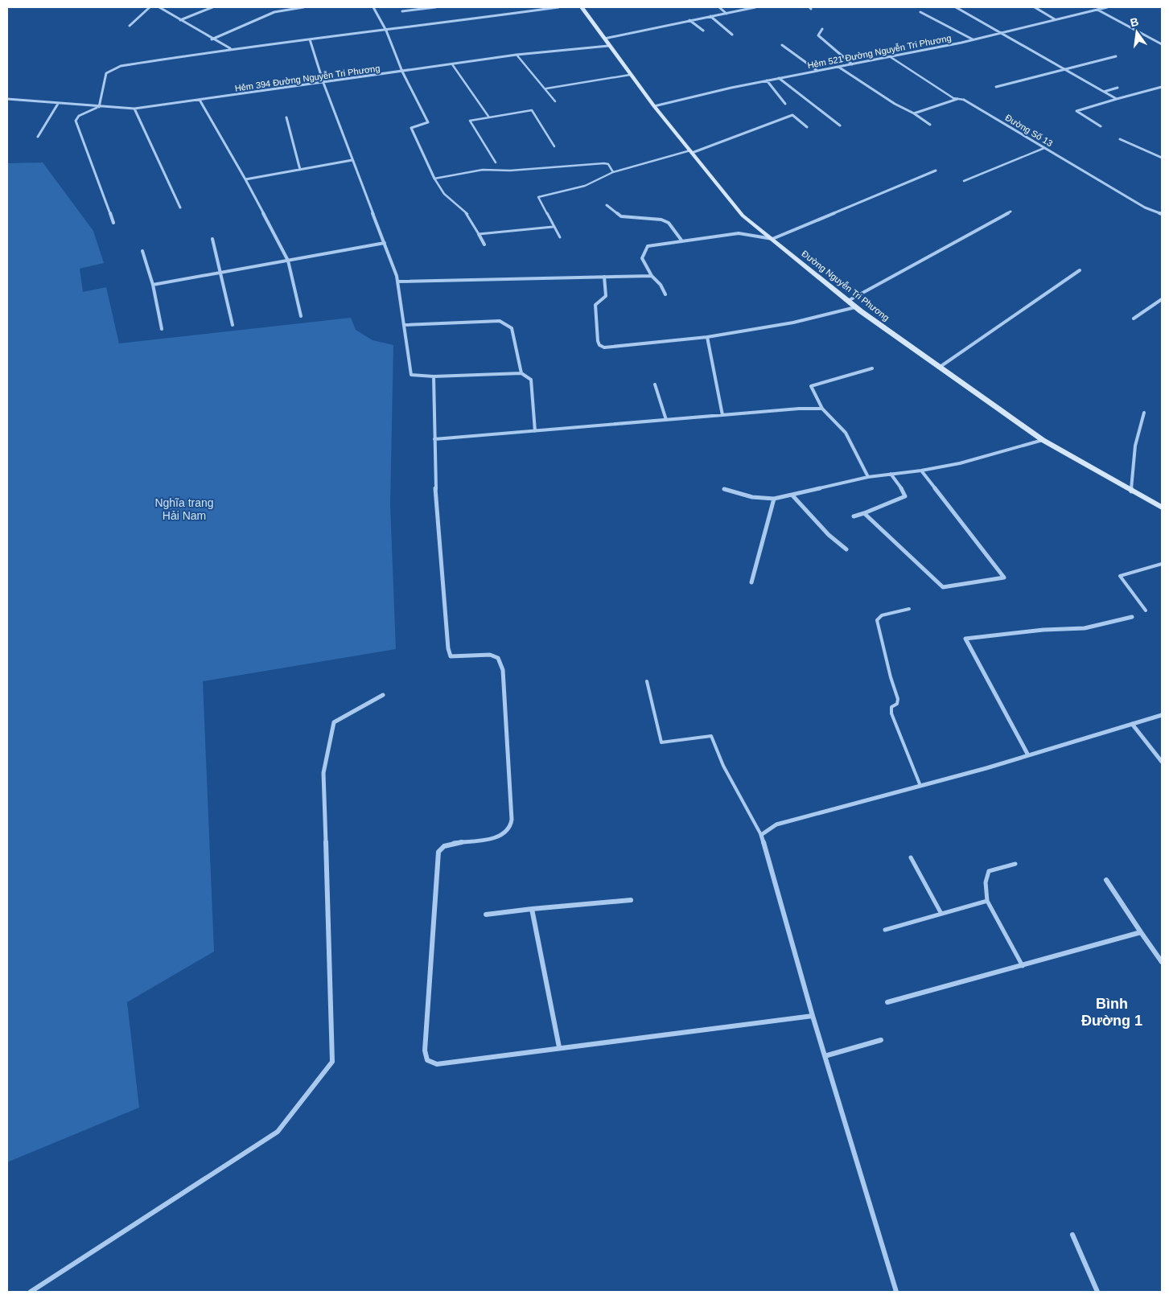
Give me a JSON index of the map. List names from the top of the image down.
{
  "streets": {
    "main road": ["Đường Nguyễn Tri Phương"],
    "street": ["Hẻm 521 Đường Nguyễn Tri Phương", "Hẻm 394 Đường Nguyễn Tri Phương", "Đường Số 13"]
  },
  "crossings": [
    ["Hẻm 521 Đường Nguyễn Tri Phương", "Đường Số 13"],
    ["Hẻm 521 Đường Nguyễn Tri Phương", "Đường Nguyễn Tri Phương"],
    ["Hẻm 394 Đường Nguyễn Tri Phương", "Đường Nguyễn Tri Phương"]
  ],
  "districts": ["Bình Đường 1"],
  "parks": ["Nghĩa trang Hải Nam"],
  "north": "top"
}
